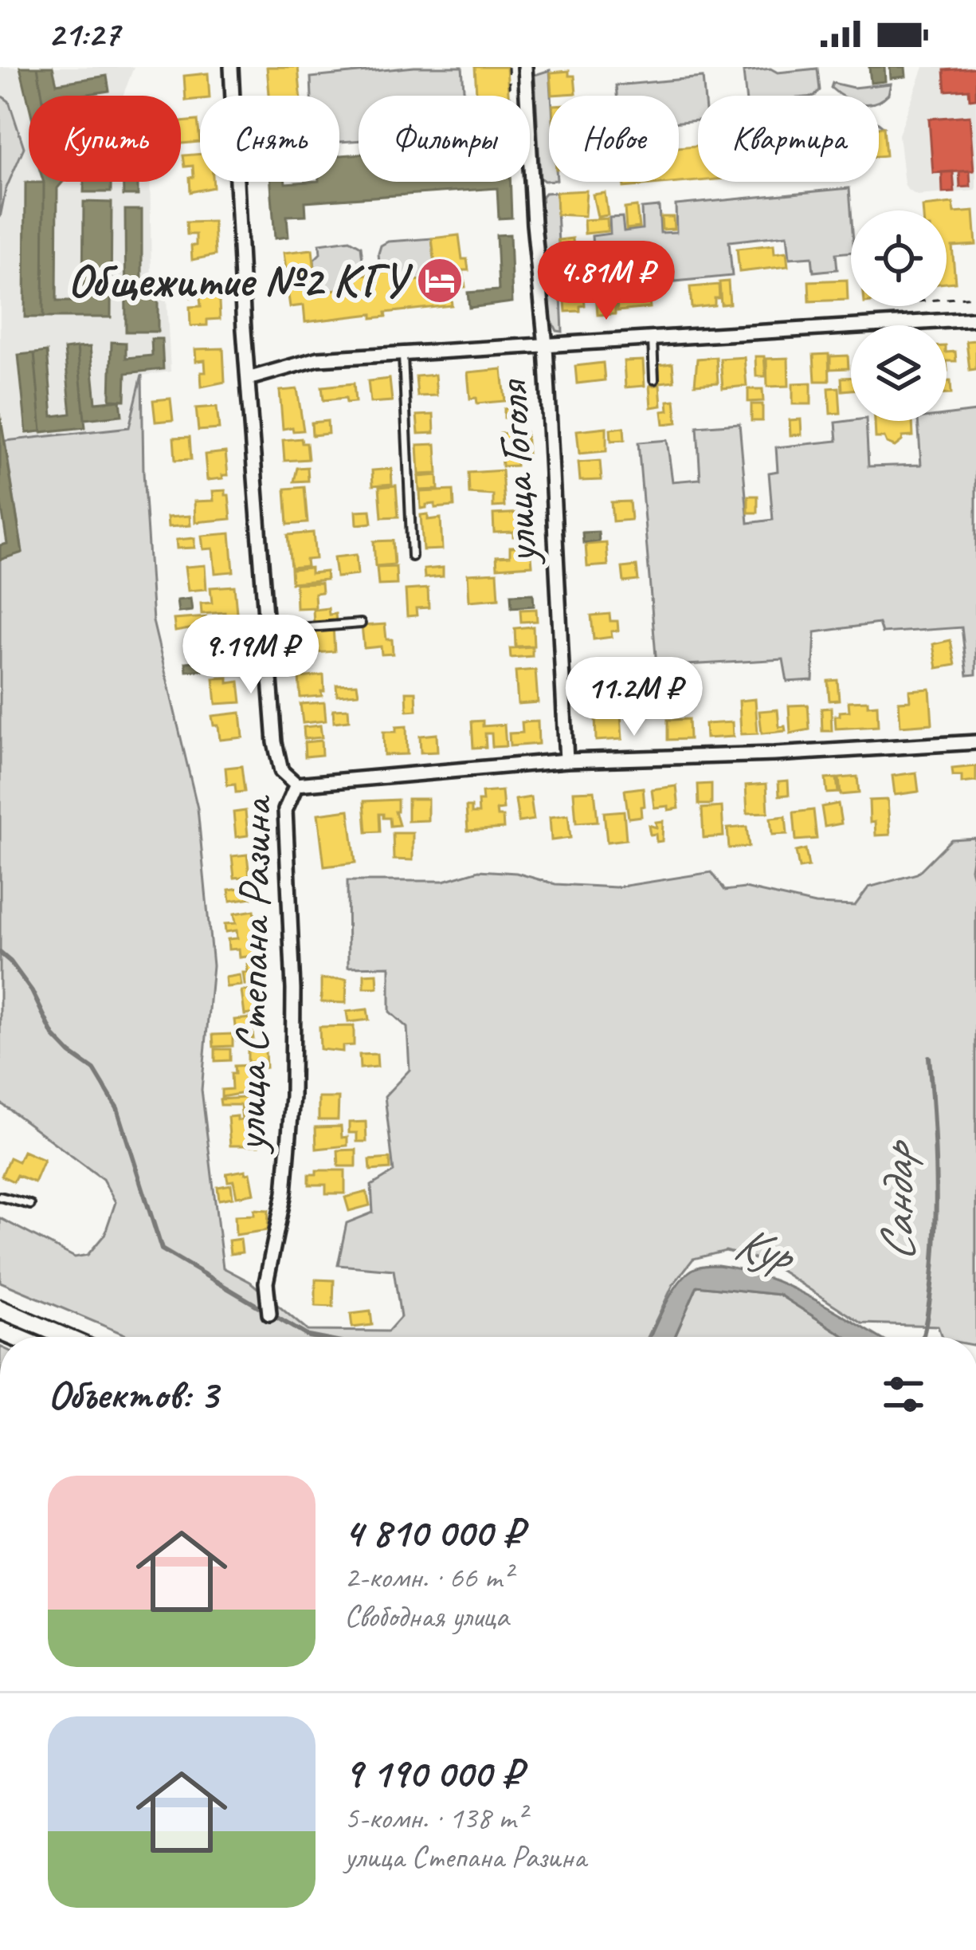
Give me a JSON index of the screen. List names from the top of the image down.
{
  "streets": {
    "street": ["улица Гоголя", "улица Степана Разина"]
  },
  "water": ["Сандар", "Кур"],
  "places": {
    "hotel": ["Общежитие №2 КГУ"]
  },
  "page": {
    "status": "21:27",
    "chip": [
      "Купить",
      "Снять",
      "Фильтры",
      "Новое",
      "Квартира"
    ],
    "price": ["4.81M ₽", "9.19M ₽", "11.2M ₽"],
    "heading": "Объектов: 3",
    "list": [
      {
        "name": "4 810 000 ₽",
        "note": "2-комн. · 66 m² · Свободная улица"
      },
      {
        "name": "9 190 000 ₽",
        "note": "5-комн. · 138 m² · улица Степана Разина"
      }
    ]
  }
}
